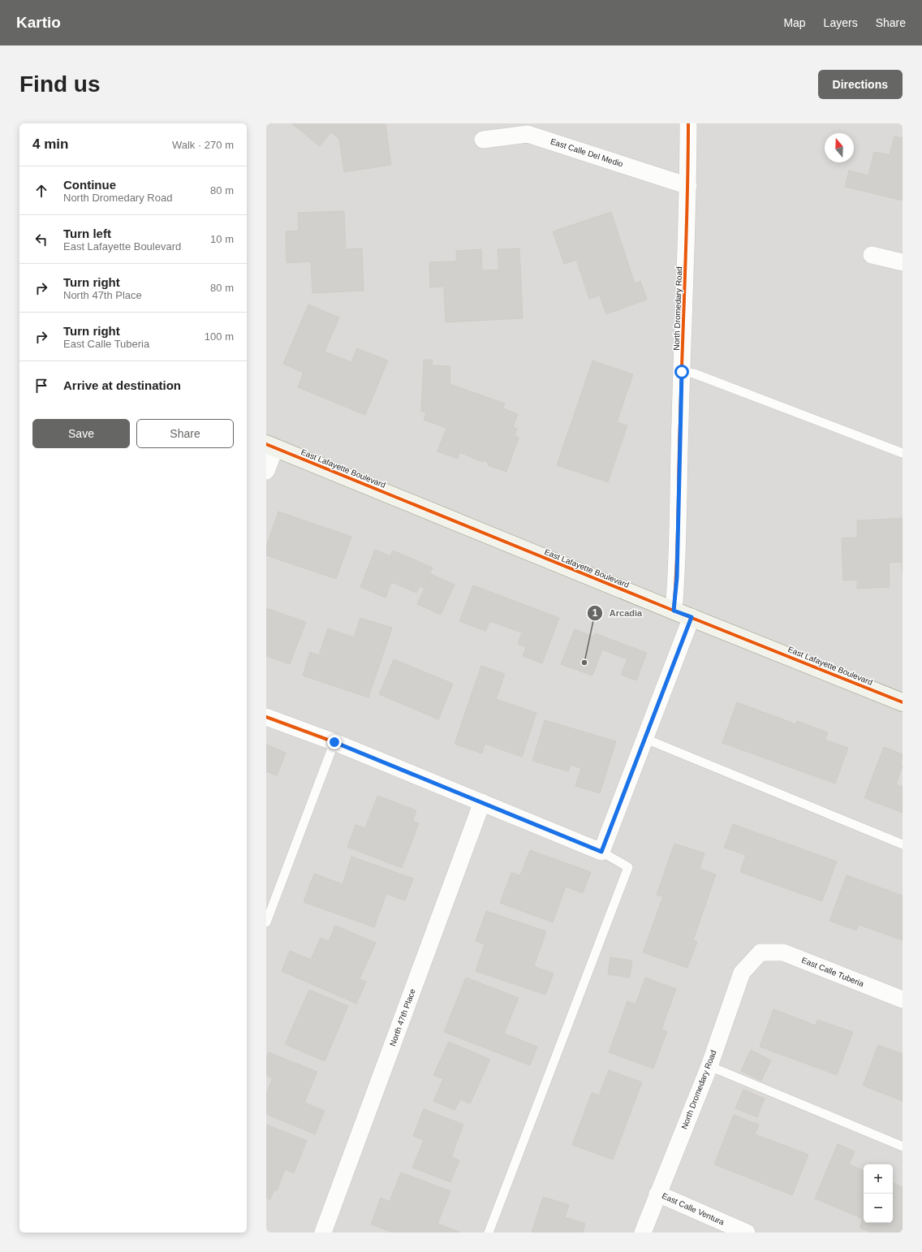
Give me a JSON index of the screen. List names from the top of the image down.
{
  "streets": {
    "street": [
      "East Calle Del Medio",
      "North Dromedary Road",
      "East Lafayette Boulevard",
      "East Calle Tuberia",
      "North 47th Place",
      "East Calle Ventura"
    ]
  },
  "crossings": [
    ["East Calle Del Medio", "North Dromedary Road"],
    ["North Dromedary Road", "East Lafayette Boulevard"],
    ["North Dromedary Road", "East Calle Tuberia"],
    ["North Dromedary Road", "East Calle Ventura"]
  ],
  "places": ["Arcadia"],
  "north": "top",
  "page": {
    "header": "Kartio",
    "nav": ["Map", "Layers", "Share"],
    "buttons": [
      "Directions",
      ["Save", "Share"]
    ],
    "title": "Find us",
    "heading": ["4 min", "Walk · 270 m"],
    "list": [
      ["Continue", "North Dromedary Road", "80 m"],
      ["Turn left", "East Lafayette Boulevard", "10 m"],
      ["Turn right", "North 47th Place", "80 m"],
      ["Turn right", "East Calle Tuberia", "100 m"],
      "Arrive at destination"
    ],
    "map_buttons": ["+", "−"]
  }
}
